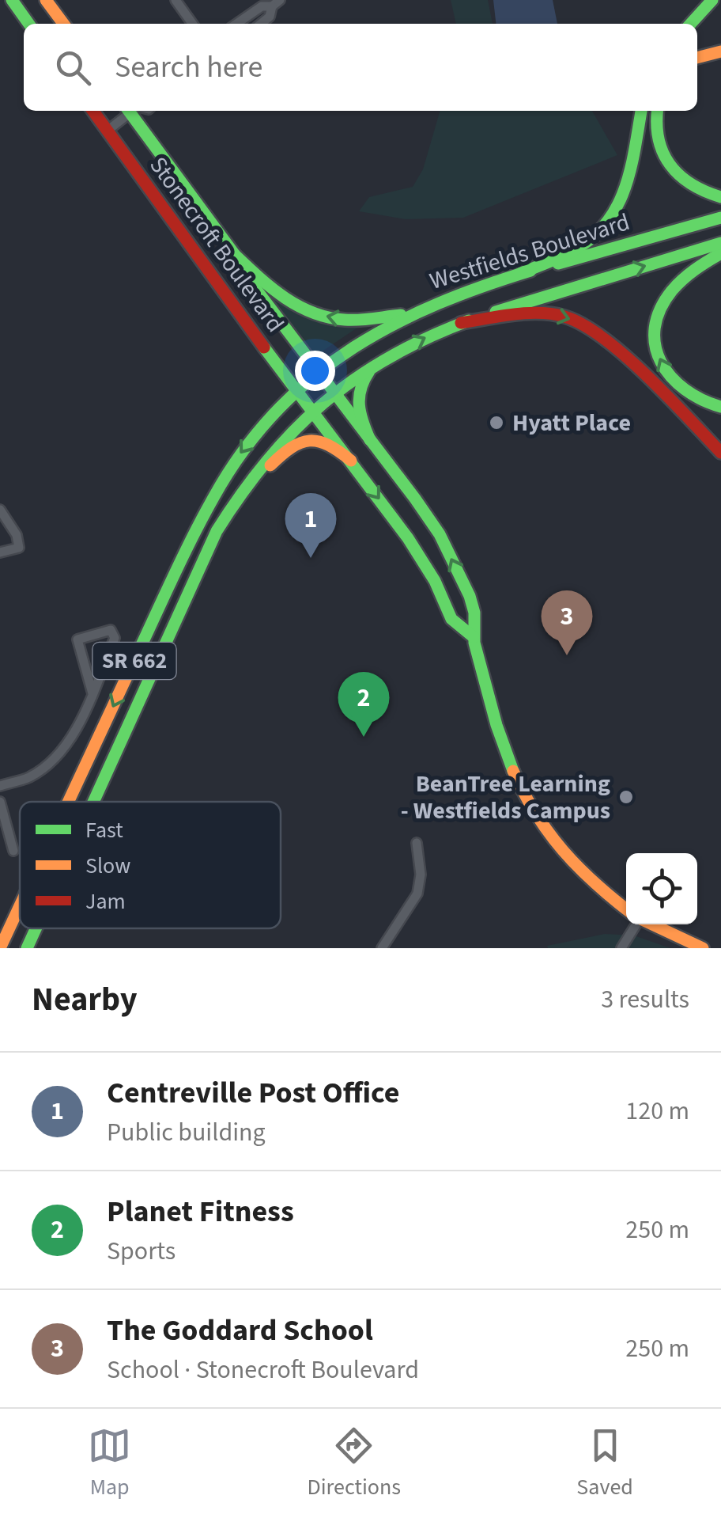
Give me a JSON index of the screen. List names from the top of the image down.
{
  "streets": {
    "main road": ["Stonecroft Boulevard", "Westfields Boulevard", "SR 662"]
  },
  "crossings": [
    ["Stonecroft Boulevard", "Westfields Boulevard"]
  ],
  "places": ["Hyatt Place", "BeanTree Learning - Westfields Campus"],
  "legend": ["Fast", "Slow", "Jam"],
  "page": {
    "search": "Search here",
    "pins": ["1", "3", "2"],
    "heading": ["Nearby", "3 results"],
    "list": [
      {
        "mark": "1",
        "name": "Centreville Post Office",
        "note": "Public building",
        "value": "120 m"
      },
      {
        "mark": "2",
        "name": "Planet Fitness",
        "note": "Sports",
        "value": "250 m"
      },
      {
        "mark": "3",
        "name": "The Goddard School",
        "note": "School · Stonecroft Boulevard",
        "value": "250 m"
      }
    ],
    "nav": ["Map", "Directions", "Saved"]
  }
}
